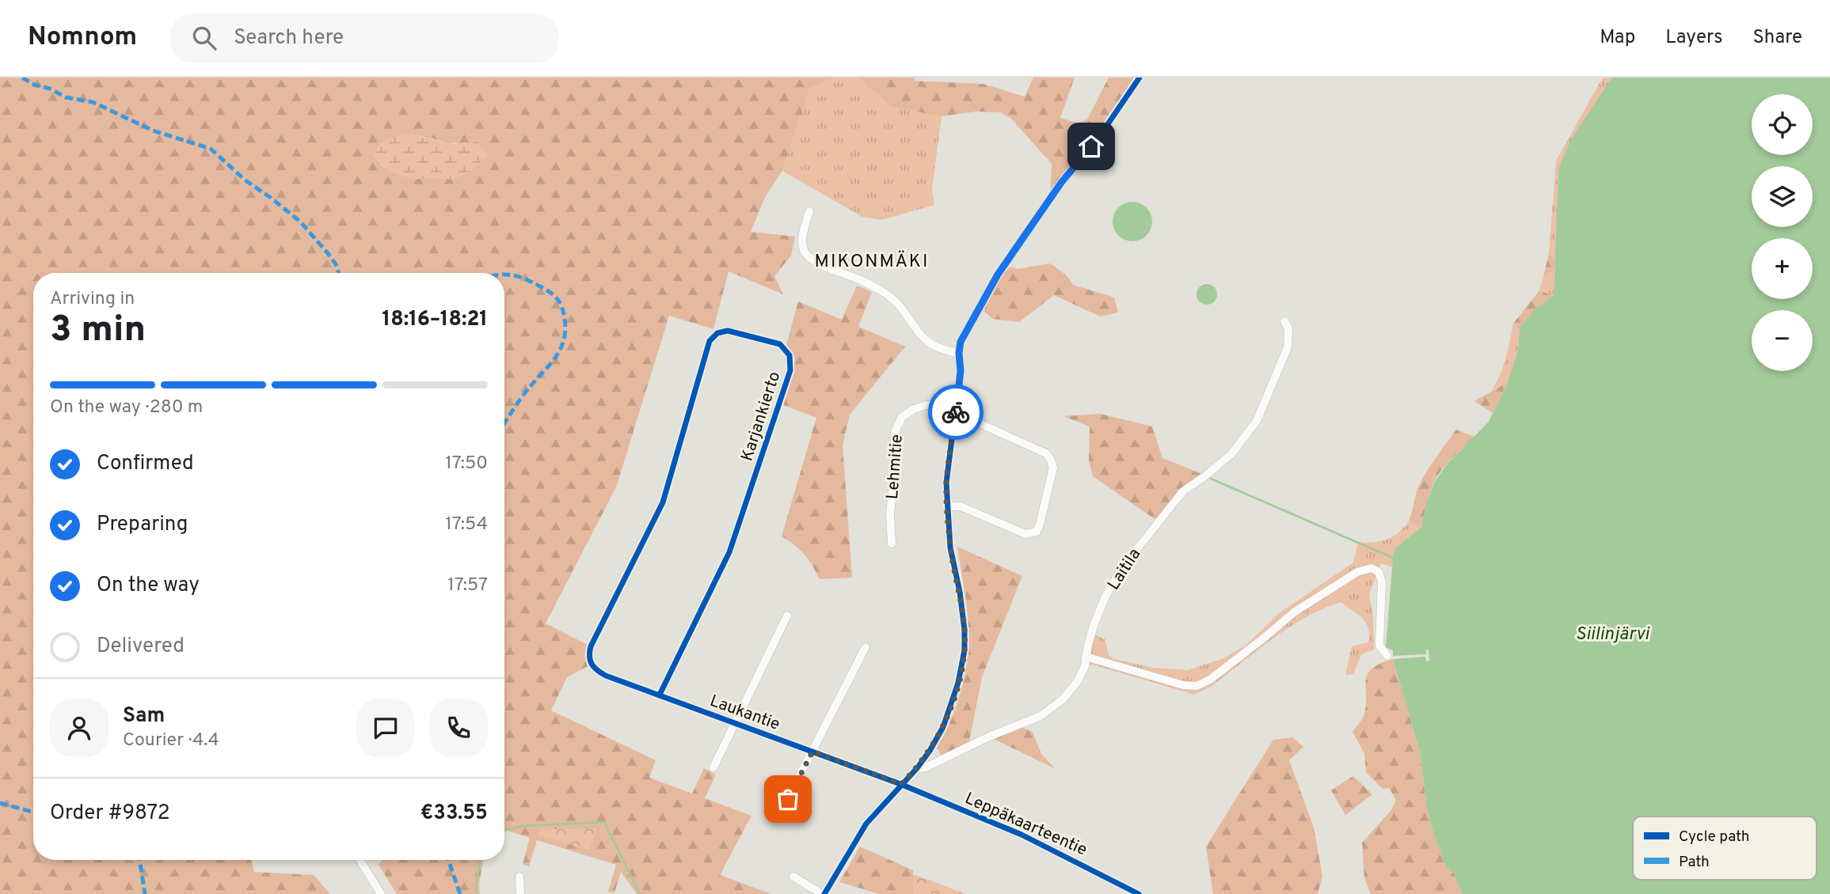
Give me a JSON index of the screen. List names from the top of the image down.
{
  "streets": {
    "street": [
      "Karjankierto",
      "Lehmitie",
      "Laitila",
      "Laukantie",
      "Leppäkaarteentie"
    ]
  },
  "crossings": [
    ["Karjankierto", "Laukantie"],
    ["Laukantie", "Leppäkaarteentie"]
  ],
  "districts": ["MIKONMÄKI"],
  "water": ["Siilinjärvi"],
  "legend": ["Cycle path", "Path"],
  "page": {
    "header": "Nomnom",
    "search": "Search here",
    "nav": ["Map", "Layers", "Share"],
    "map_buttons": ["+", "−"],
    "heading": ["3 min", "Arriving in", "18:16–18:21"],
    "panel": [
      "Sam",
      "Courier · 4.4",
      "Order #9872",
      "€33.55"
    ],
    "bar": "On the way · 280 m",
    "list": [
      ["Confirmed", "17:50"],
      ["Preparing", "17:54"],
      ["On the way", "17:57"],
      "Delivered"
    ]
  }
}
